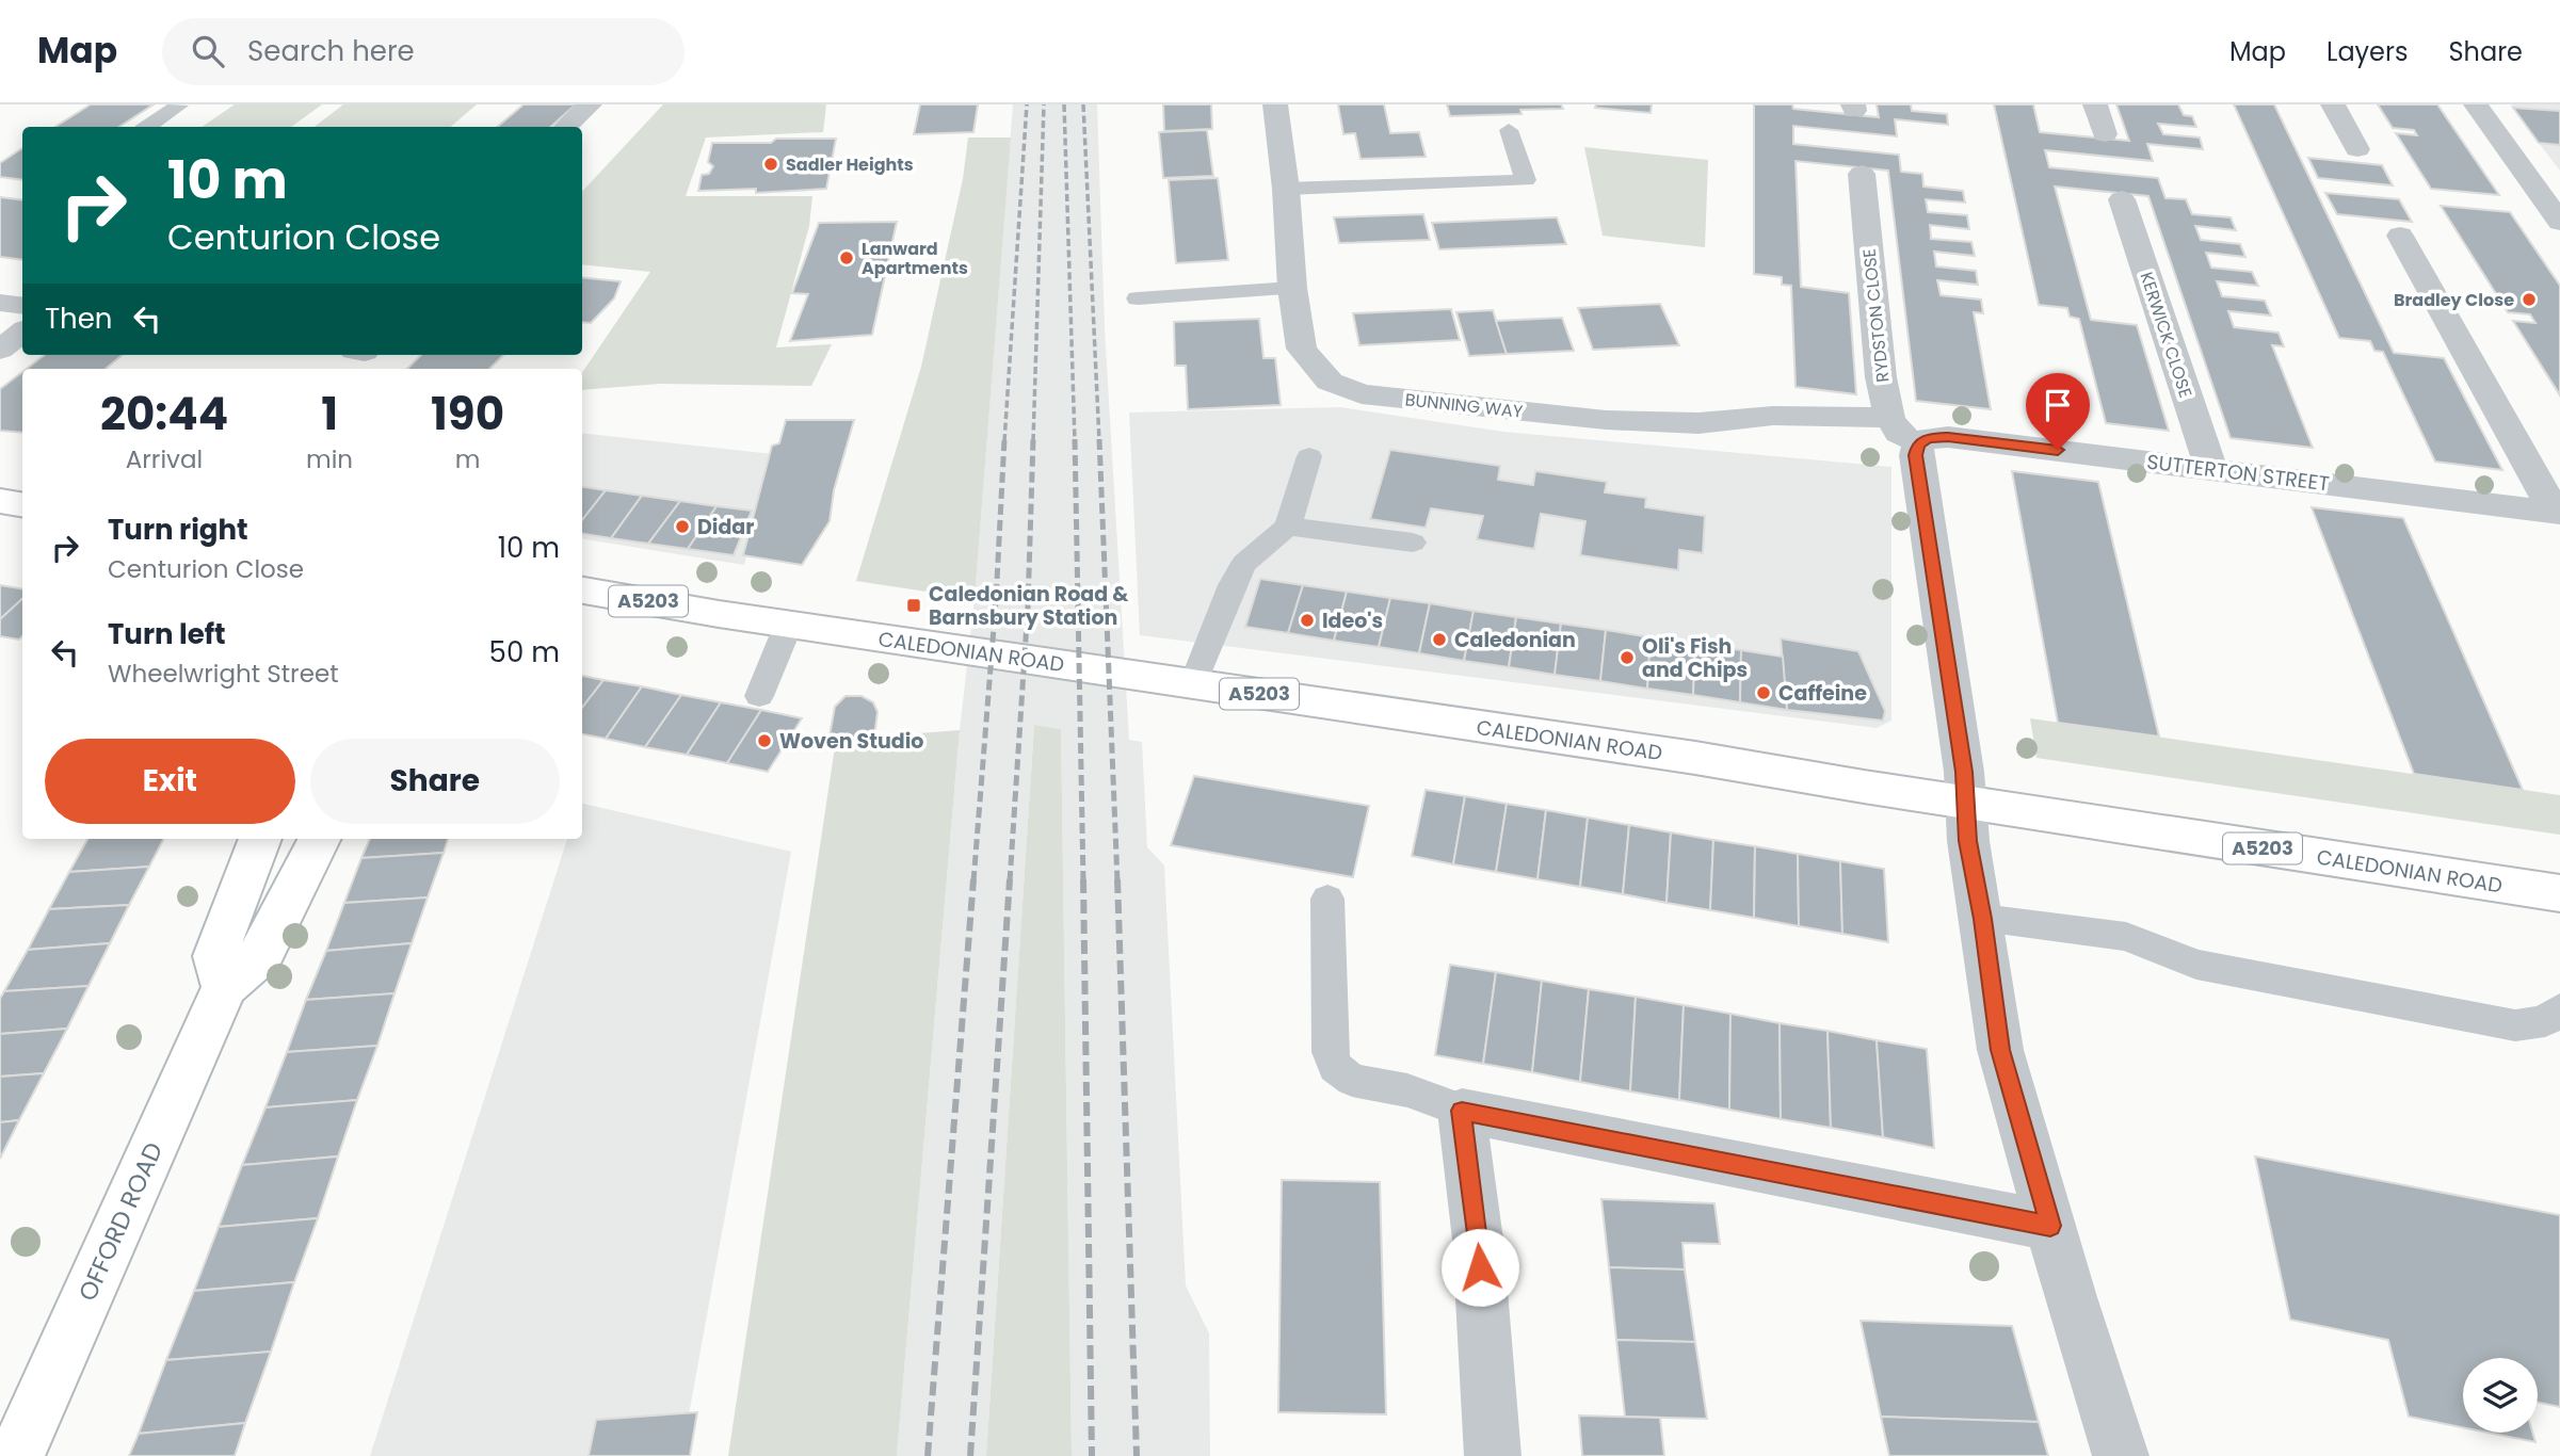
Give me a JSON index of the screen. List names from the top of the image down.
{
  "streets": {
    "main road": ["A5203", "CALEDONIAN ROAD", "OFFORD ROAD"],
    "street": [
      "RYDSTON CLOSE",
      "KERWICK CLOSE",
      "BUNNING WAY",
      "SUTTERTON STREET"
    ]
  },
  "crossings": [
    ["RYDSTON CLOSE", "BUNNING WAY"],
    ["RYDSTON CLOSE", "SUTTERTON STREET"],
    ["RYDSTON CLOSE", "CALEDONIAN ROAD"],
    ["KERWICK CLOSE", "SUTTERTON STREET"],
    ["BUNNING WAY", "SUTTERTON STREET"]
  ],
  "places": {
    "other": [
      "Sadler Heights",
      "Lanward Apartments",
      "Bradley Close",
      "Didar",
      "Ideo's",
      "Caledonian",
      "Oli's Fish and Chips",
      "Caffeine",
      "Woven Studio"
    ],
    "transit": ["Caledonian Road & Barnsbury Station"]
  },
  "page": {
    "header": "Map",
    "search": "Search here",
    "nav": ["Map", "Layers", "Share"],
    "turn": ["10 m", "Centurion Close"],
    "then": "Then",
    "eta": [
      "20:44",
      "Arrival",
      "1",
      "min",
      "190",
      "m"
    ],
    "list": [
      {
        "name": "Turn right",
        "note": "Centurion Close",
        "value": "10 m"
      },
      {
        "name": "Turn left",
        "note": "Wheelwright Street",
        "value": "50 m"
      }
    ],
    "buttons": ["Exit", "Share"]
  }
}
